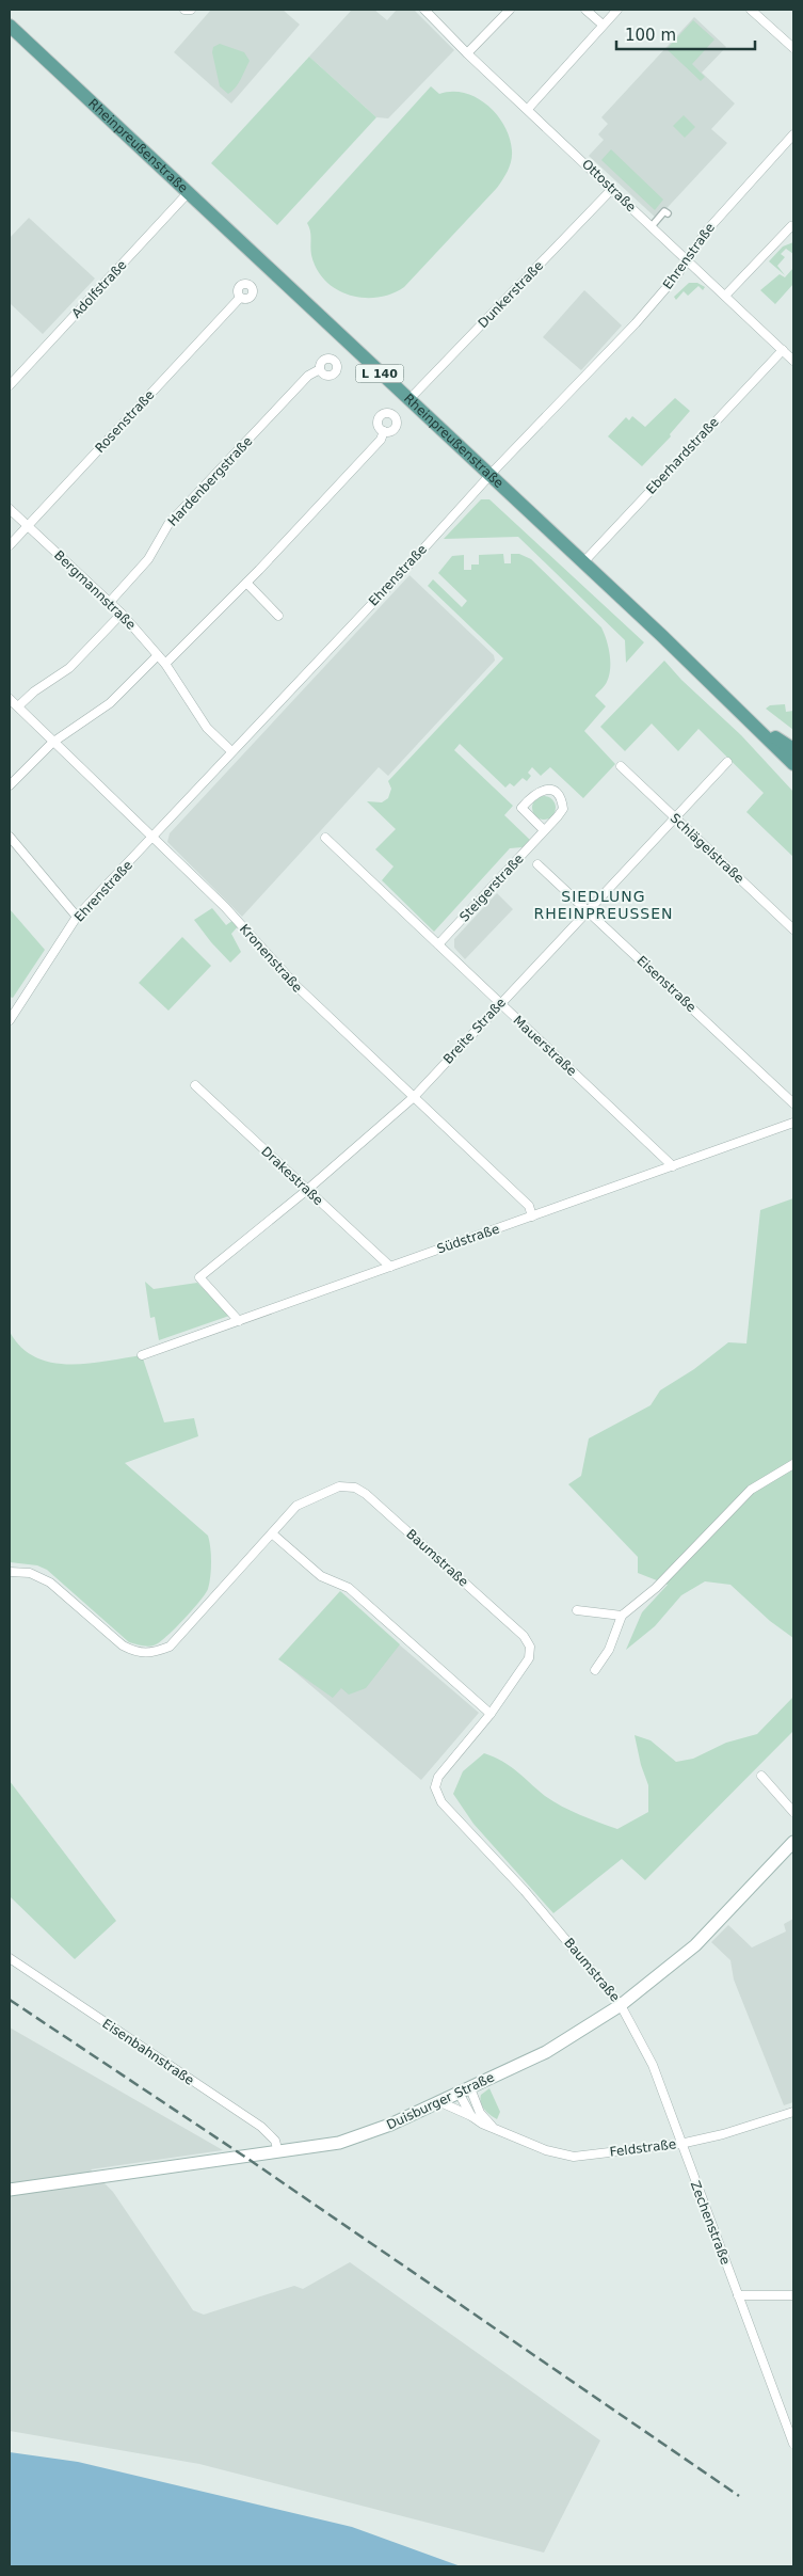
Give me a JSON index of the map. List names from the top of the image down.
{
  "streets": {
    "main road": ["Rheinpreußenstraße", "L 140", "Duisburger Straße"],
    "street": [
      "Ottostraße",
      "Ehrenstraße",
      "Adolfstraße",
      "Dunkerstraße",
      "Rosenstraße",
      "Eberhardstraße",
      "Hardenbergstraße",
      "Bergmannstraße",
      "Schlägelstraße",
      "Steigerstraße",
      "Kronenstraße",
      "Eisenstraße",
      "Breite Straße",
      "Mauerstraße",
      "Drakestraße",
      "Südstraße",
      "Baumstraße",
      "Eisenbahnstraße",
      "Feldstraße",
      "Zechenstraße"
    ]
  },
  "crossings": [
    ["Rheinpreußenstraße", "Ehrenstraße"],
    ["Rheinpreußenstraße", "Adolfstraße"],
    ["Rheinpreußenstraße", "Dunkerstraße"],
    ["Rheinpreußenstraße", "Eberhardstraße"],
    ["Ottostraße", "Ehrenstraße"],
    ["Ottostraße", "Dunkerstraße"],
    ["Ottostraße", "Eberhardstraße"],
    ["Ehrenstraße", "Bergmannstraße"],
    ["Ehrenstraße", "Kronenstraße"],
    ["Rosenstraße", "Bergmannstraße"],
    ["Hardenbergstraße", "Bergmannstraße"],
    ["Schlägelstraße", "Breite Straße"],
    ["Steigerstraße", "Mauerstraße"],
    ["Kronenstraße", "Breite Straße"],
    ["Kronenstraße", "Südstraße"],
    ["Eisenstraße", "Breite Straße"],
    ["Breite Straße", "Mauerstraße"],
    ["Breite Straße", "Drakestraße"],
    ["Breite Straße", "Südstraße"],
    ["Mauerstraße", "Südstraße"],
    ["Drakestraße", "Südstraße"],
    ["Baumstraße", "Duisburger Straße"],
    ["Baumstraße", "Zechenstraße"],
    ["Eisenbahnstraße", "Duisburger Straße"],
    ["Duisburger Straße", "Feldstraße"],
    ["Duisburger Straße", "Zechenstraße"],
    ["Feldstraße", "Zechenstraße"]
  ],
  "districts": ["SIEDLUNG RHEINPREUSSEN"],
  "scale_bar": "100 m"
}
